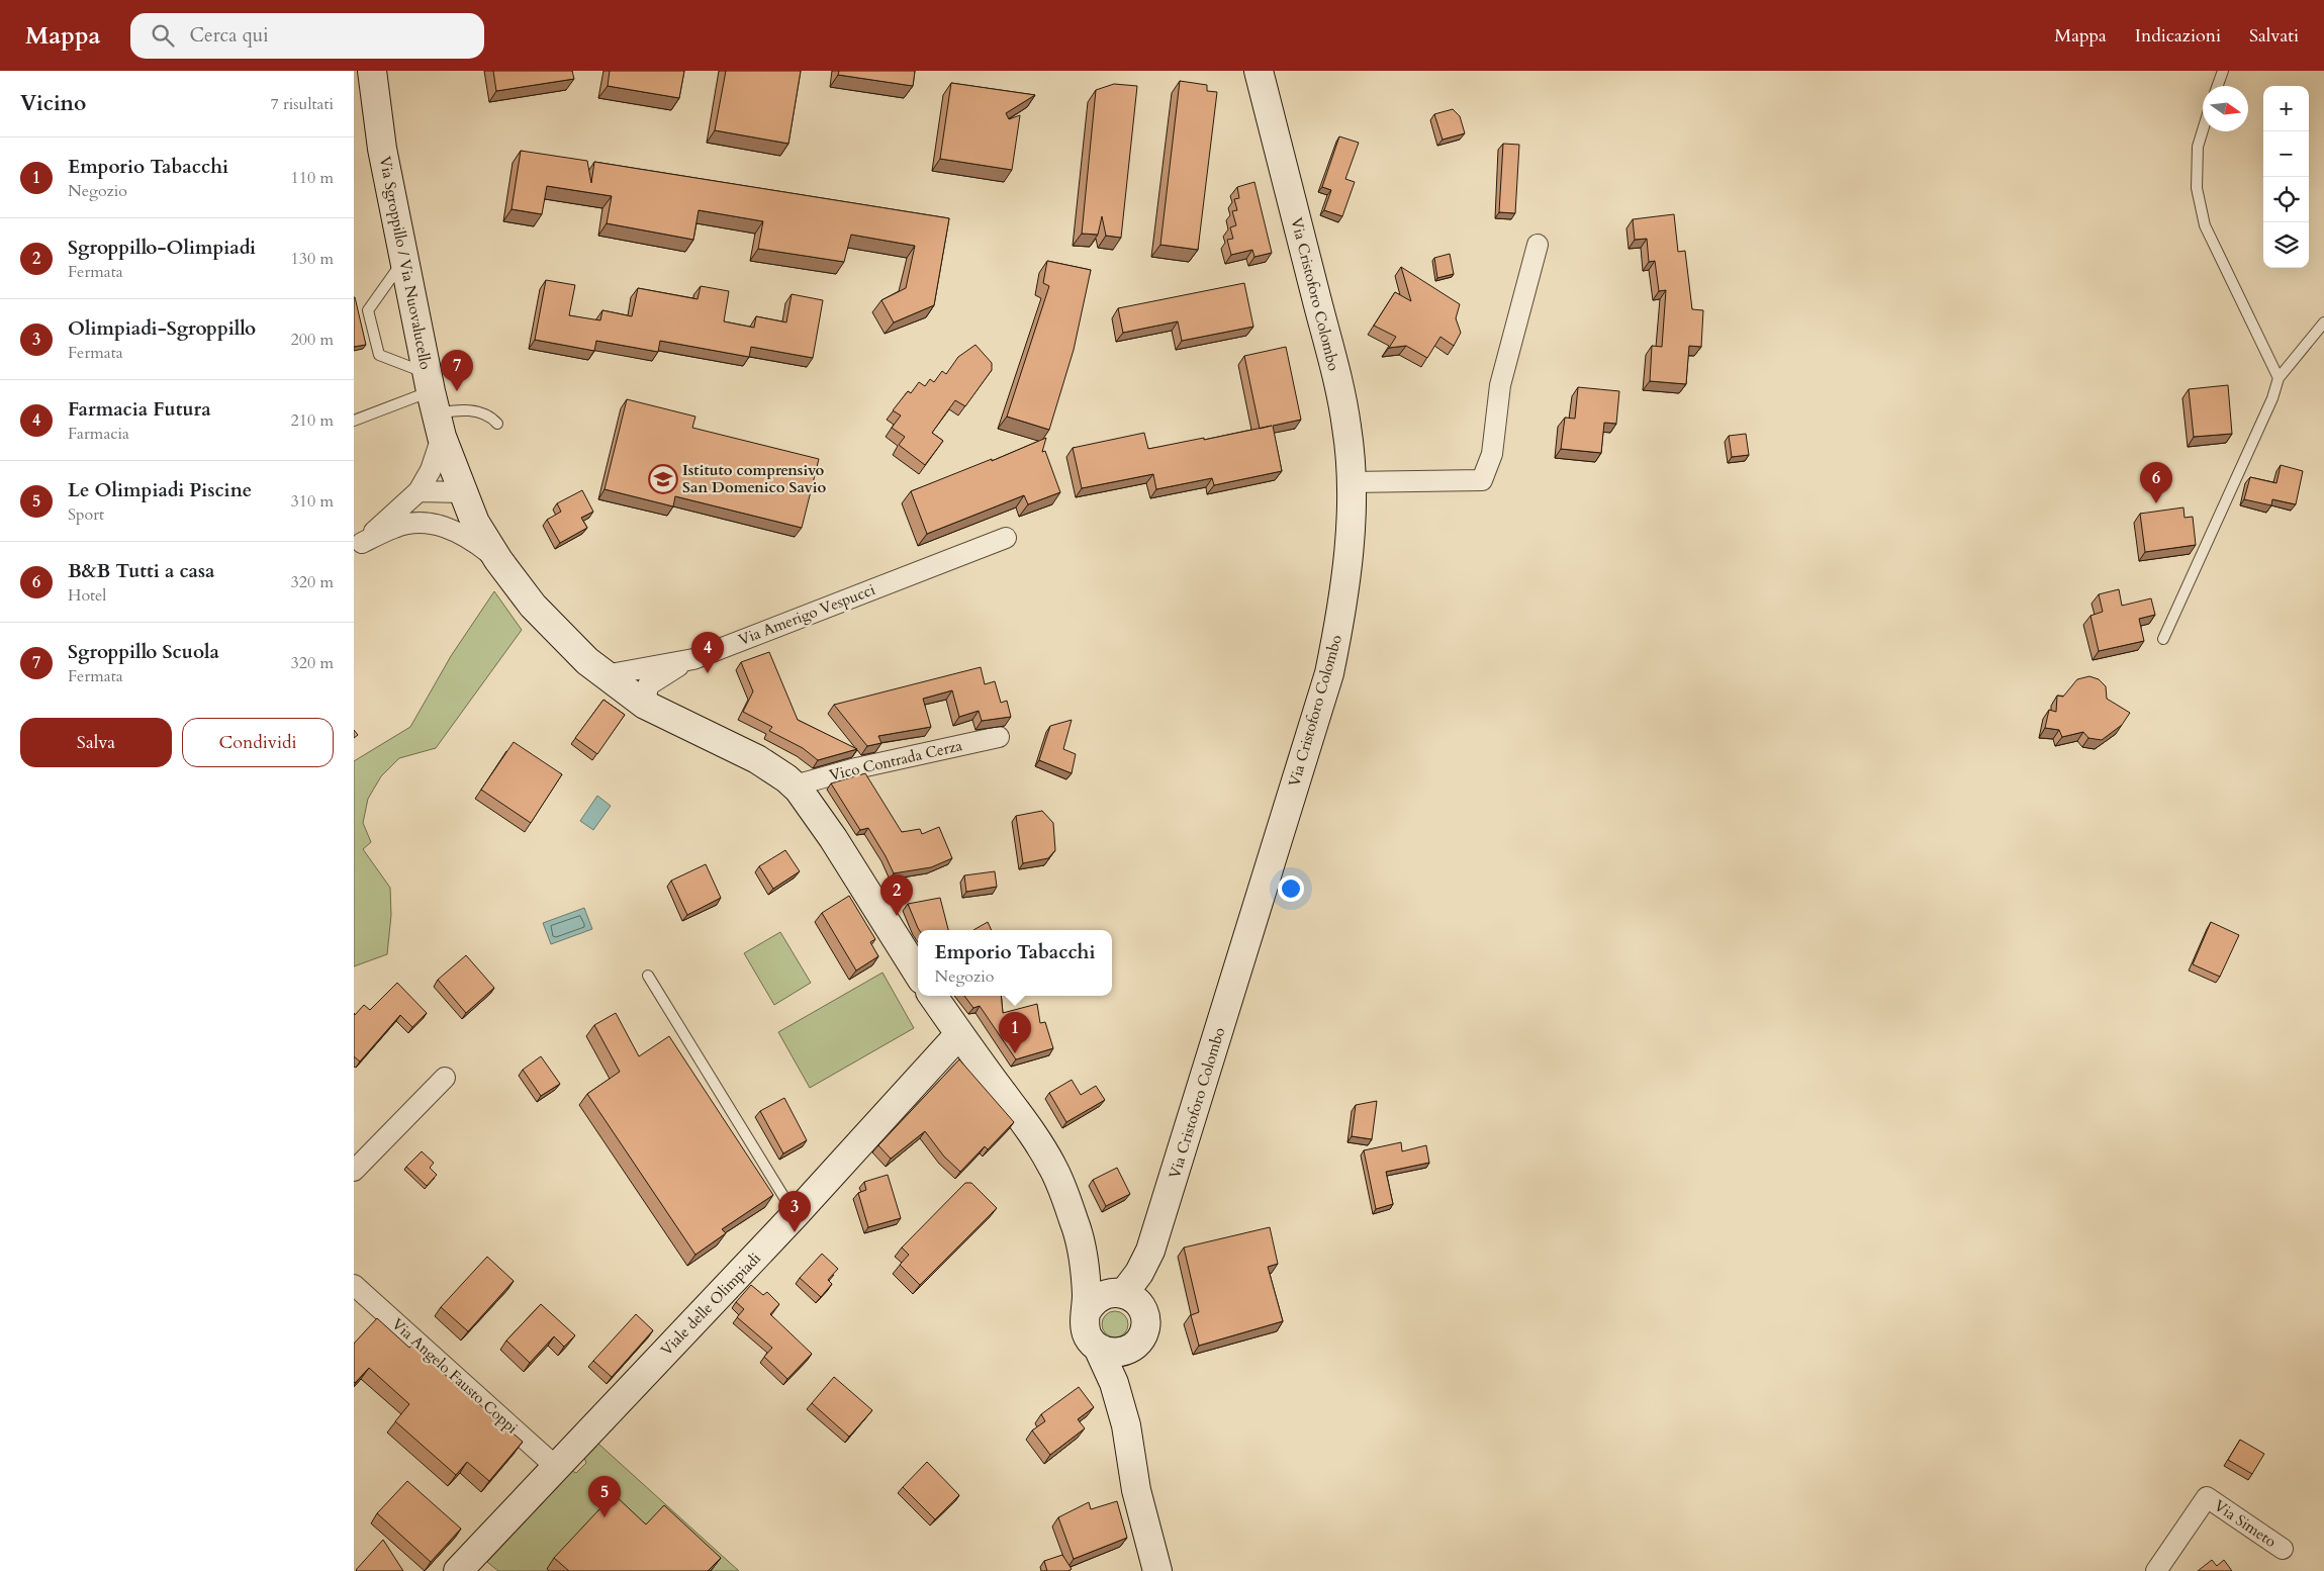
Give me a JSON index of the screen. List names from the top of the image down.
{
  "streets": {
    "street": [
      "Via Sgroppillo / Via Nuovalucello",
      "Via Cristoforo Colombo",
      "Via Amerigo Vespucci",
      "Vico Contrada Cerza",
      "Viale delle Olimpiadi",
      "Via Angelo Fausto Coppi",
      "Via Simeto"
    ]
  },
  "crossings": [
    ["Via Sgroppillo / Via Nuovalucello", "Via Amerigo Vespucci"],
    ["Via Sgroppillo / Via Nuovalucello", "Vico Contrada Cerza"],
    ["Viale delle Olimpiadi", "Via Angelo Fausto Coppi"]
  ],
  "places": {
    "school or university": ["Istituto comprensivo San Domenico Savio"]
  },
  "north": "right",
  "page": {
    "header": "Mappa",
    "search": "Cerca qui",
    "nav": ["Mappa", "Indicazioni", "Salvati"],
    "heading": ["Vicino", "7 risultati"],
    "map_buttons": ["+", "−"],
    "list": [
      {
        "mark": "1",
        "name": "Emporio Tabacchi",
        "note": "Negozio",
        "value": "110 m"
      },
      {
        "mark": "2",
        "name": "Sgroppillo-Olimpiadi",
        "note": "Fermata",
        "value": "130 m"
      },
      {
        "mark": "3",
        "name": "Olimpiadi-Sgroppillo",
        "note": "Fermata",
        "value": "200 m"
      },
      {
        "mark": "4",
        "name": "Farmacia Futura",
        "note": "Farmacia",
        "value": "210 m"
      },
      {
        "mark": "5",
        "name": "Le Olimpiadi Piscine",
        "note": "Sport",
        "value": "310 m"
      },
      {
        "mark": "6",
        "name": "B&B Tutti a casa",
        "note": "Hotel",
        "value": "320 m"
      },
      {
        "mark": "7",
        "name": "Sgroppillo Scuola",
        "note": "Fermata",
        "value": "320 m"
      }
    ],
    "pins": [
      "7",
      "6",
      "4",
      "2",
      "1",
      "3",
      "5"
    ],
    "buttons": ["Salva", "Condividi"],
    "popup": ["Emporio Tabacchi", "Negozio"]
  }
}
